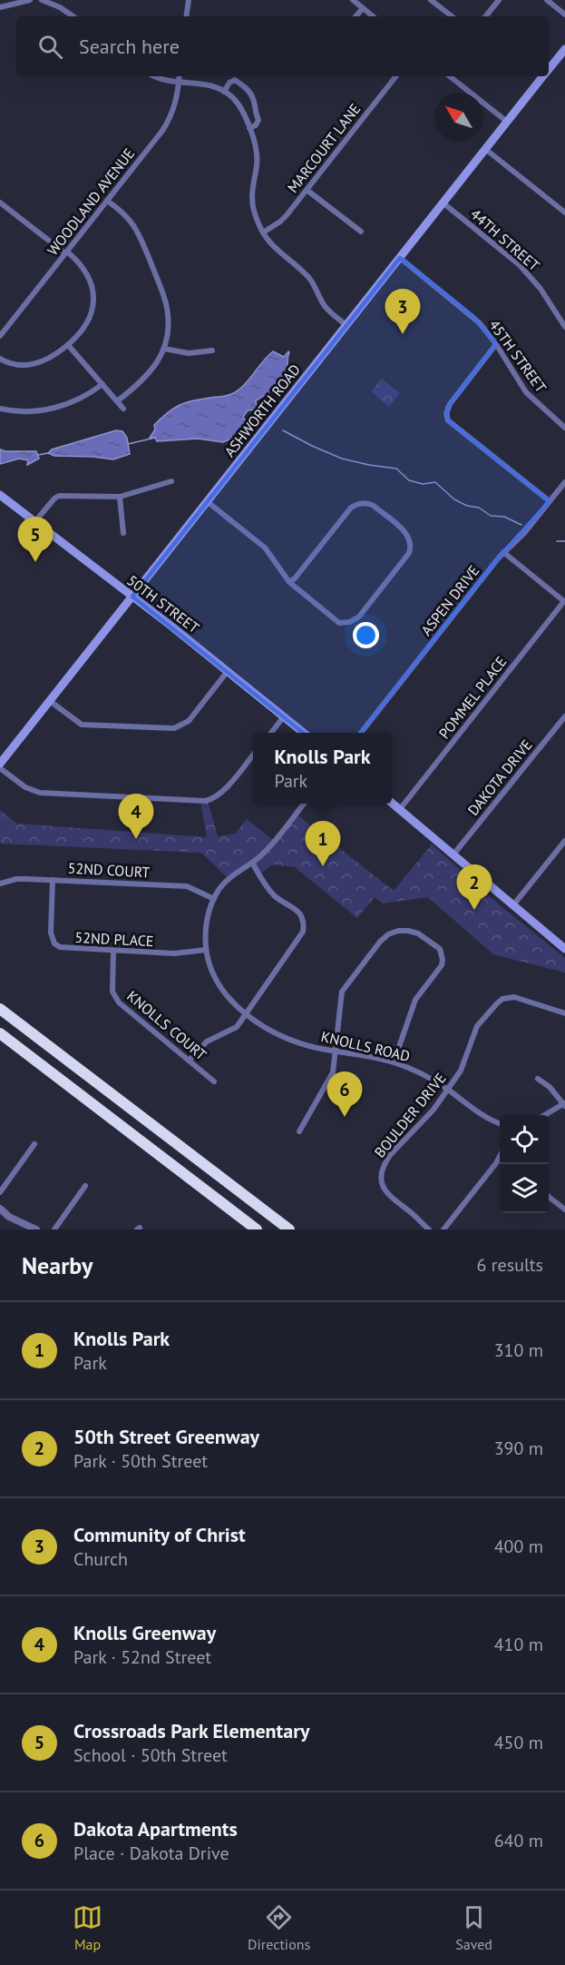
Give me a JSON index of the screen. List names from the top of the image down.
{
  "streets": {
    "main road": ["ASHWORTH ROAD", "50TH STREET"],
    "street": [
      "MARCOURT LANE",
      "WOODLAND AVENUE",
      "44TH STREET",
      "45TH STREET",
      "ASPEN DRIVE",
      "POMMEL PLACE",
      "DAKOTA DRIVE",
      "52ND COURT",
      "52ND PLACE",
      "KNOLLS COURT",
      "KNOLLS ROAD",
      "BOULDER DRIVE"
    ]
  },
  "crossings": [
    ["44TH STREET", "ASHWORTH ROAD"],
    ["45TH STREET", "ASHWORTH ROAD"],
    ["ASHWORTH ROAD", "50TH STREET"],
    ["52ND COURT", "52ND PLACE"],
    ["52ND PLACE", "KNOLLS COURT"],
    ["KNOLLS ROAD", "BOULDER DRIVE"]
  ],
  "north": "top left",
  "page": {
    "search": "Search here",
    "pins": [
      "3",
      "5",
      "4",
      "1",
      "2",
      "6"
    ],
    "popup": ["Knolls Park", "Park"],
    "heading": ["Nearby", "6 results"],
    "list": [
      {
        "mark": "1",
        "name": "Knolls Park",
        "note": "Park",
        "value": "310 m"
      },
      {
        "mark": "2",
        "name": "50th Street Greenway",
        "note": "Park · 50th Street",
        "value": "390 m"
      },
      {
        "mark": "3",
        "name": "Community of Christ",
        "note": "Church",
        "value": "400 m"
      },
      {
        "mark": "4",
        "name": "Knolls Greenway",
        "note": "Park · 52nd Street",
        "value": "410 m"
      },
      {
        "mark": "5",
        "name": "Crossroads Park Elementary",
        "note": "School · 50th Street",
        "value": "450 m"
      },
      {
        "mark": "6",
        "name": "Dakota Apartments",
        "note": "Place · Dakota Drive",
        "value": "640 m"
      }
    ],
    "nav": ["Map", "Directions", "Saved"]
  }
}
